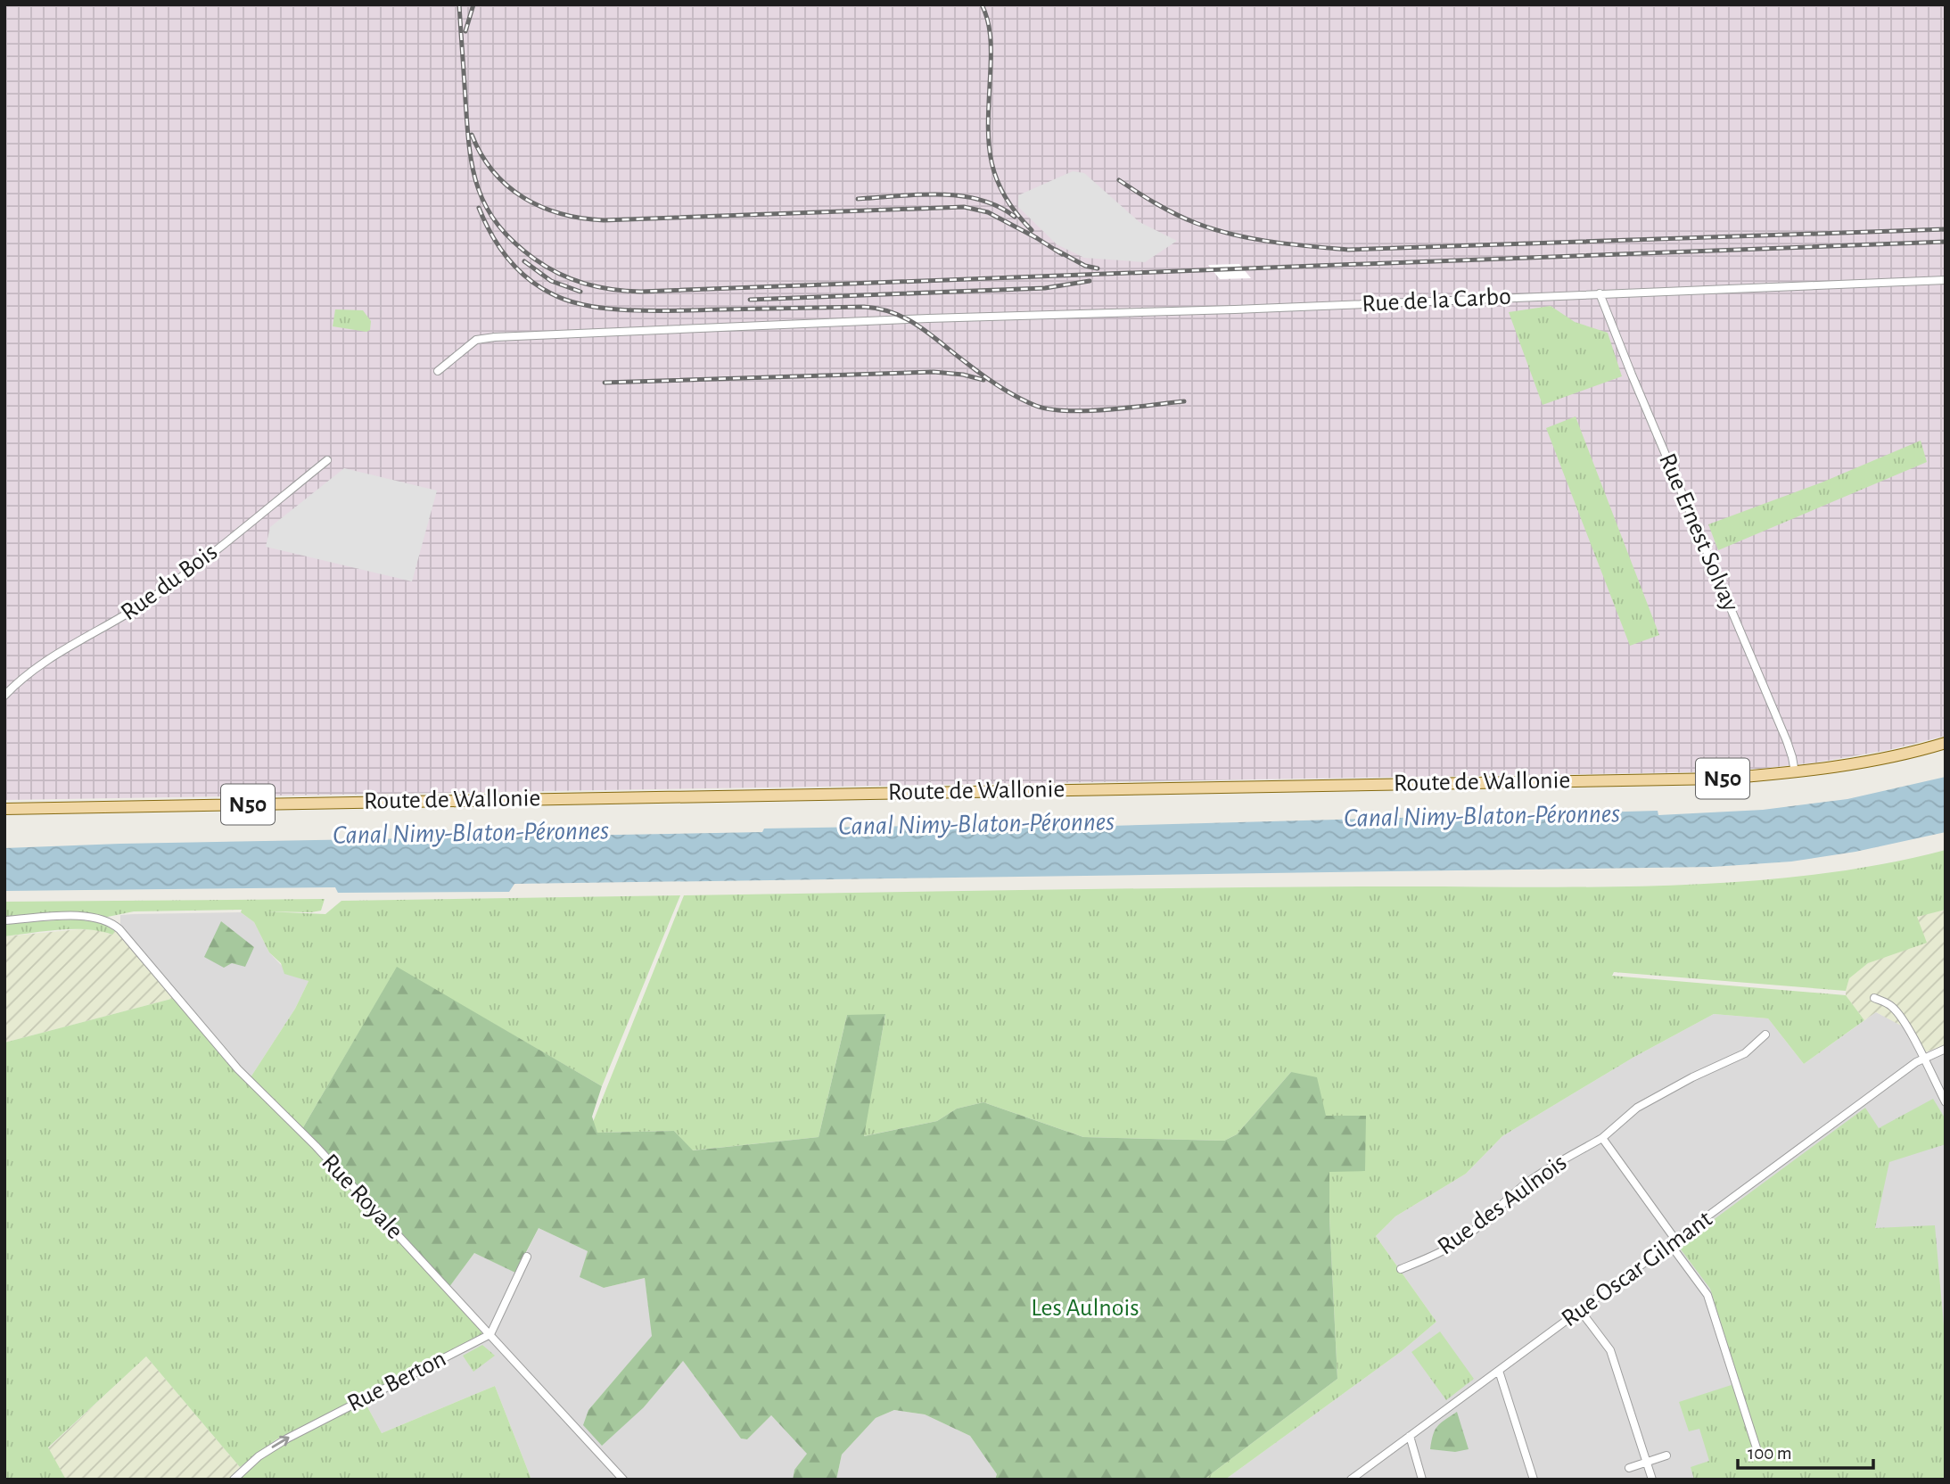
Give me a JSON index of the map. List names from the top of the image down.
{
  "streets": {
    "main road": ["N50", "Route de Wallonie"],
    "street": [
      "Rue de la Carbo",
      "Rue Ernest Solvay",
      "Rue du Bois",
      "Rue Royale",
      "Rue des Aulnois",
      "Rue Oscar Gilmant",
      "Rue Berton"
    ]
  },
  "crossings": [
    ["Rue de la Carbo", "Rue Ernest Solvay"],
    ["Rue Ernest Solvay", "Route de Wallonie"],
    ["Rue Royale", "Rue Berton"]
  ],
  "one_way": ["Rue Berton"],
  "water": ["Canal Nimy-Blaton-Péronnes"],
  "parks": ["Les Aulnois"],
  "scale_bar": "100 m"
}
